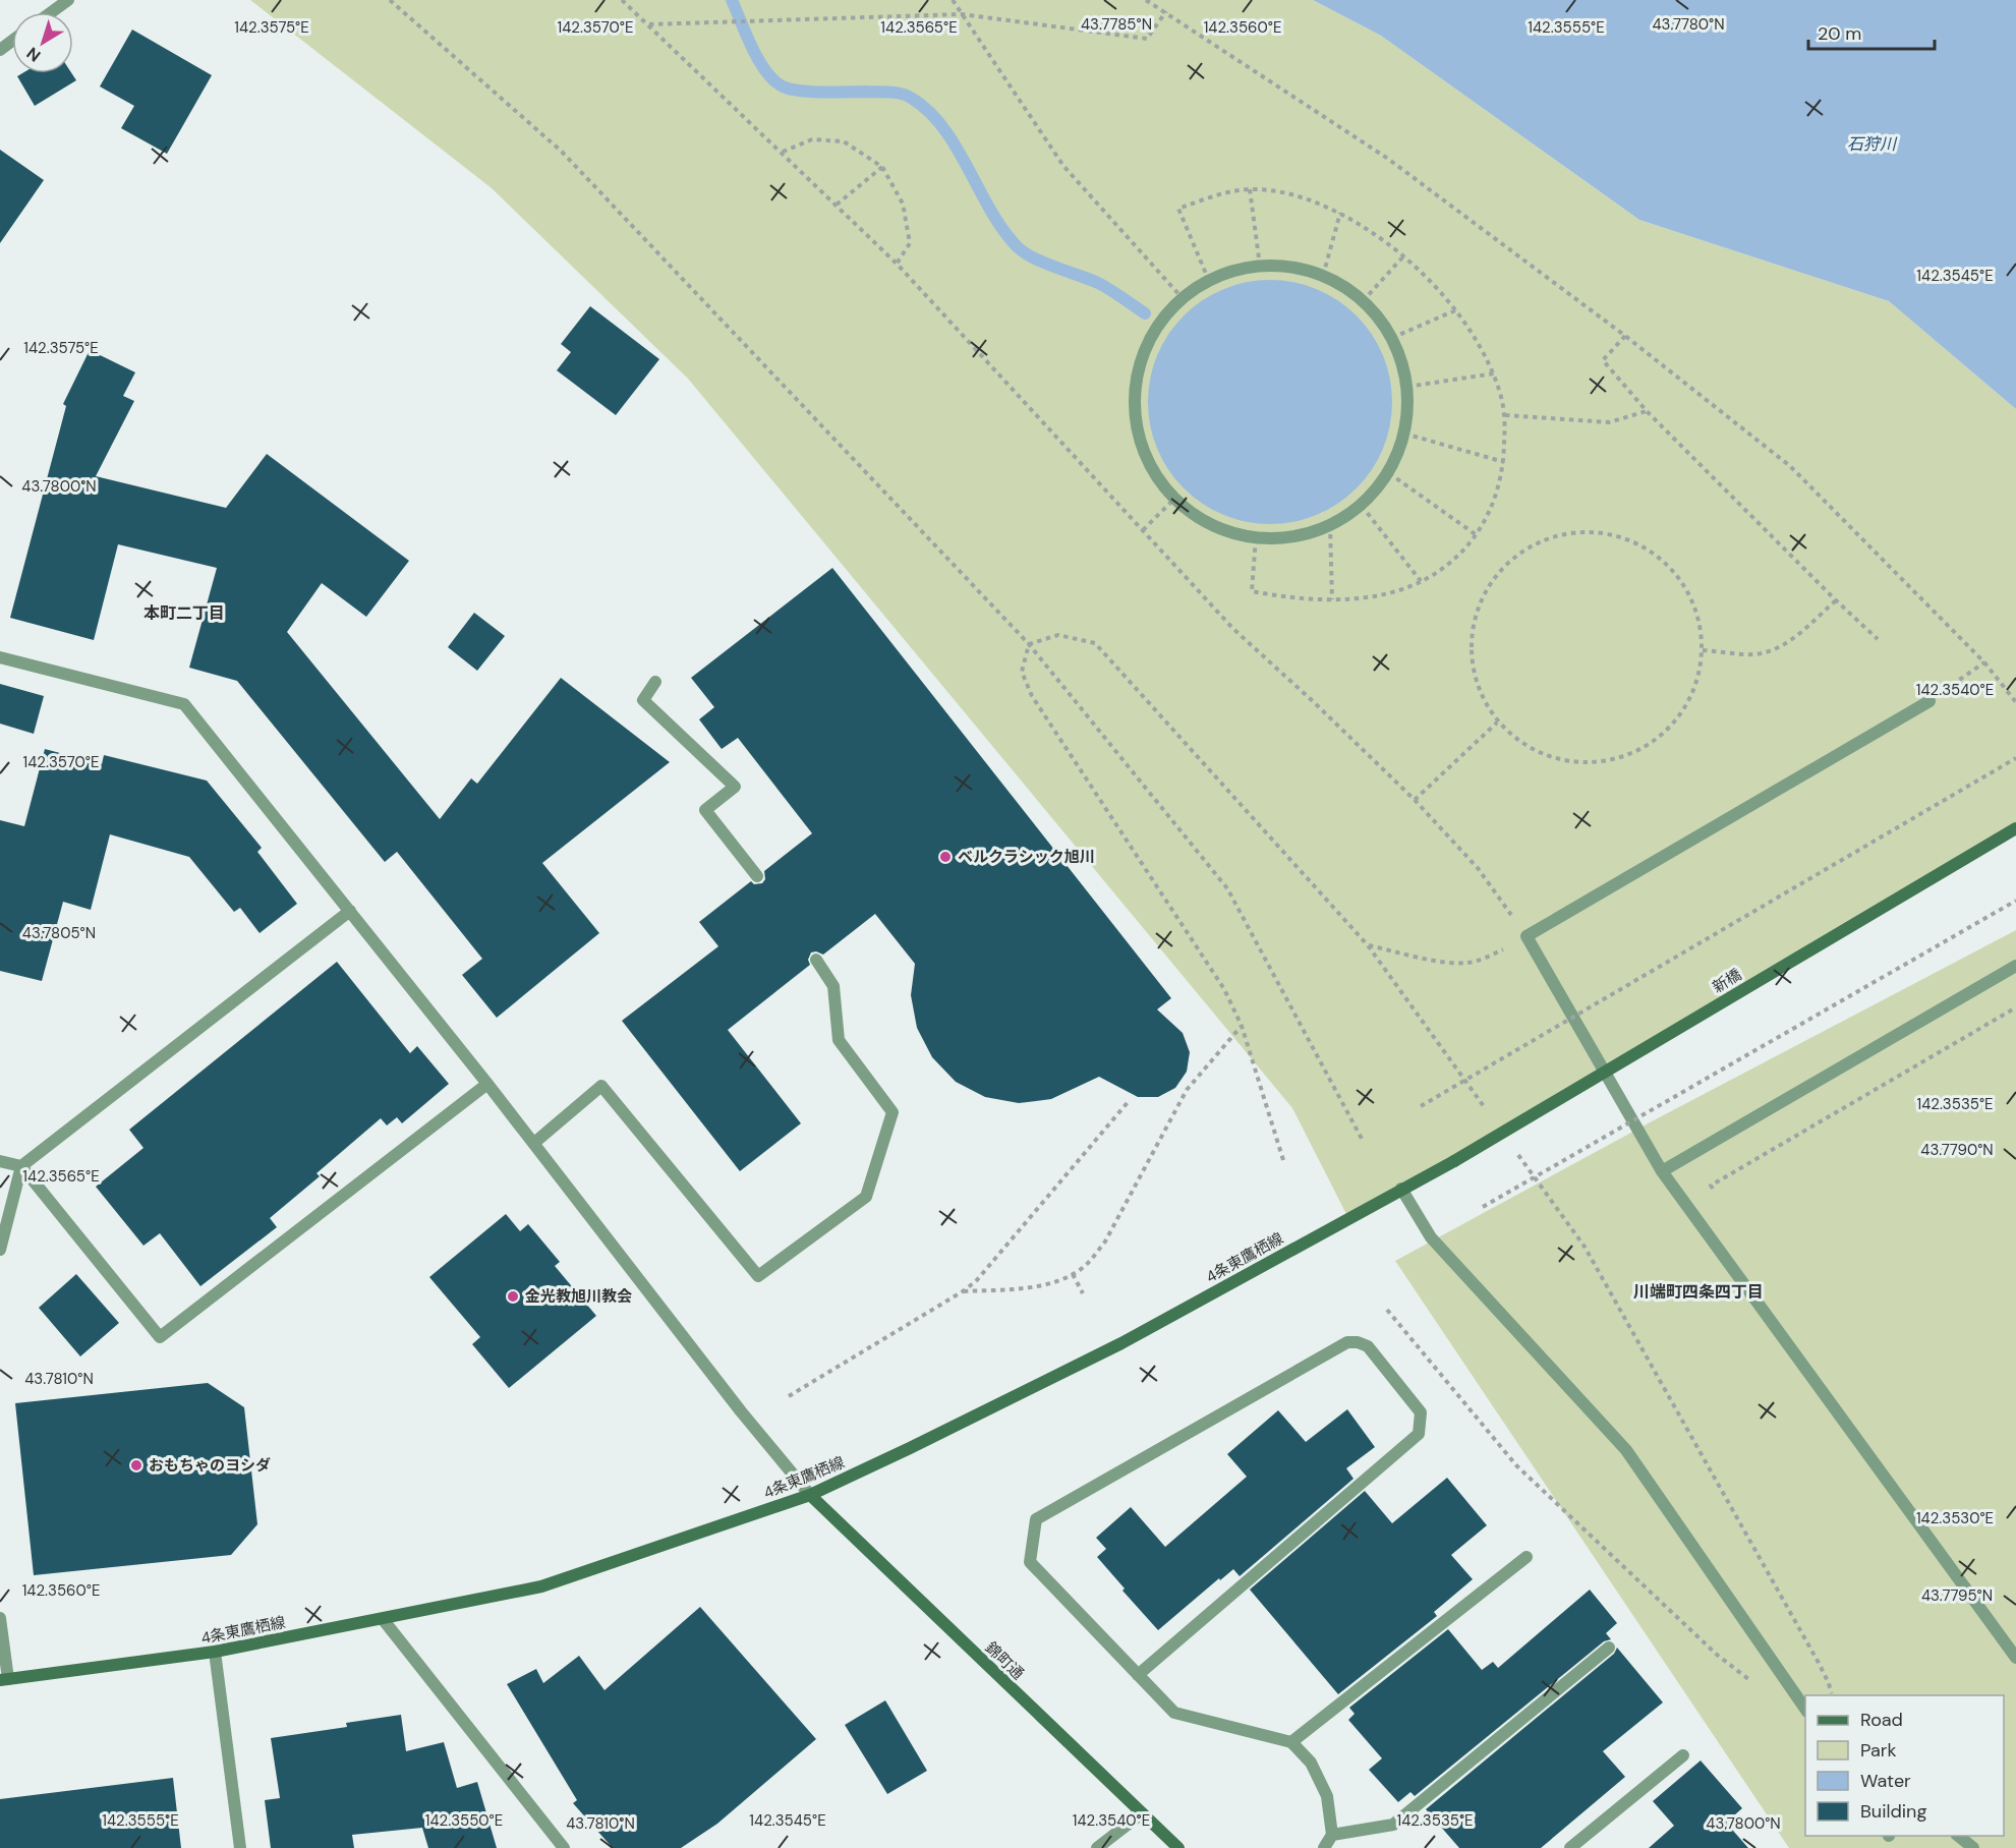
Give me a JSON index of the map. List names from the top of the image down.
{
  "streets": {
    "street": ["新橋", "4条東鷹栖線", "錦町通"]
  },
  "crossings": [
    ["新橋", "4条東鷹栖線"],
    ["4条東鷹栖線", "錦町通"]
  ],
  "districts": ["本町二丁目", "川端町四条四丁目"],
  "water": ["石狩川"],
  "places": ["ベルクラシック旭川", "金光教旭川教会", "おもちゃのヨシダ"],
  "legend": [
    "Road",
    "Park",
    "Water",
    "Building"
  ],
  "scale_bar": "20 m",
  "north": "bottom left",
  "coordinates": [
    "43.7785°N",
    "43.7780°N",
    "142.3575°E",
    "142.3570°E",
    "142.3565°E",
    "142.3560°E",
    "142.3555°E",
    "142.3545°E",
    "43.7800°N",
    "142.3540°E",
    "43.7805°N",
    "142.3535°E",
    "43.7790°N",
    "43.7810°N",
    "142.3530°E",
    "43.7795°N",
    "142.3550°E"
  ]
}
